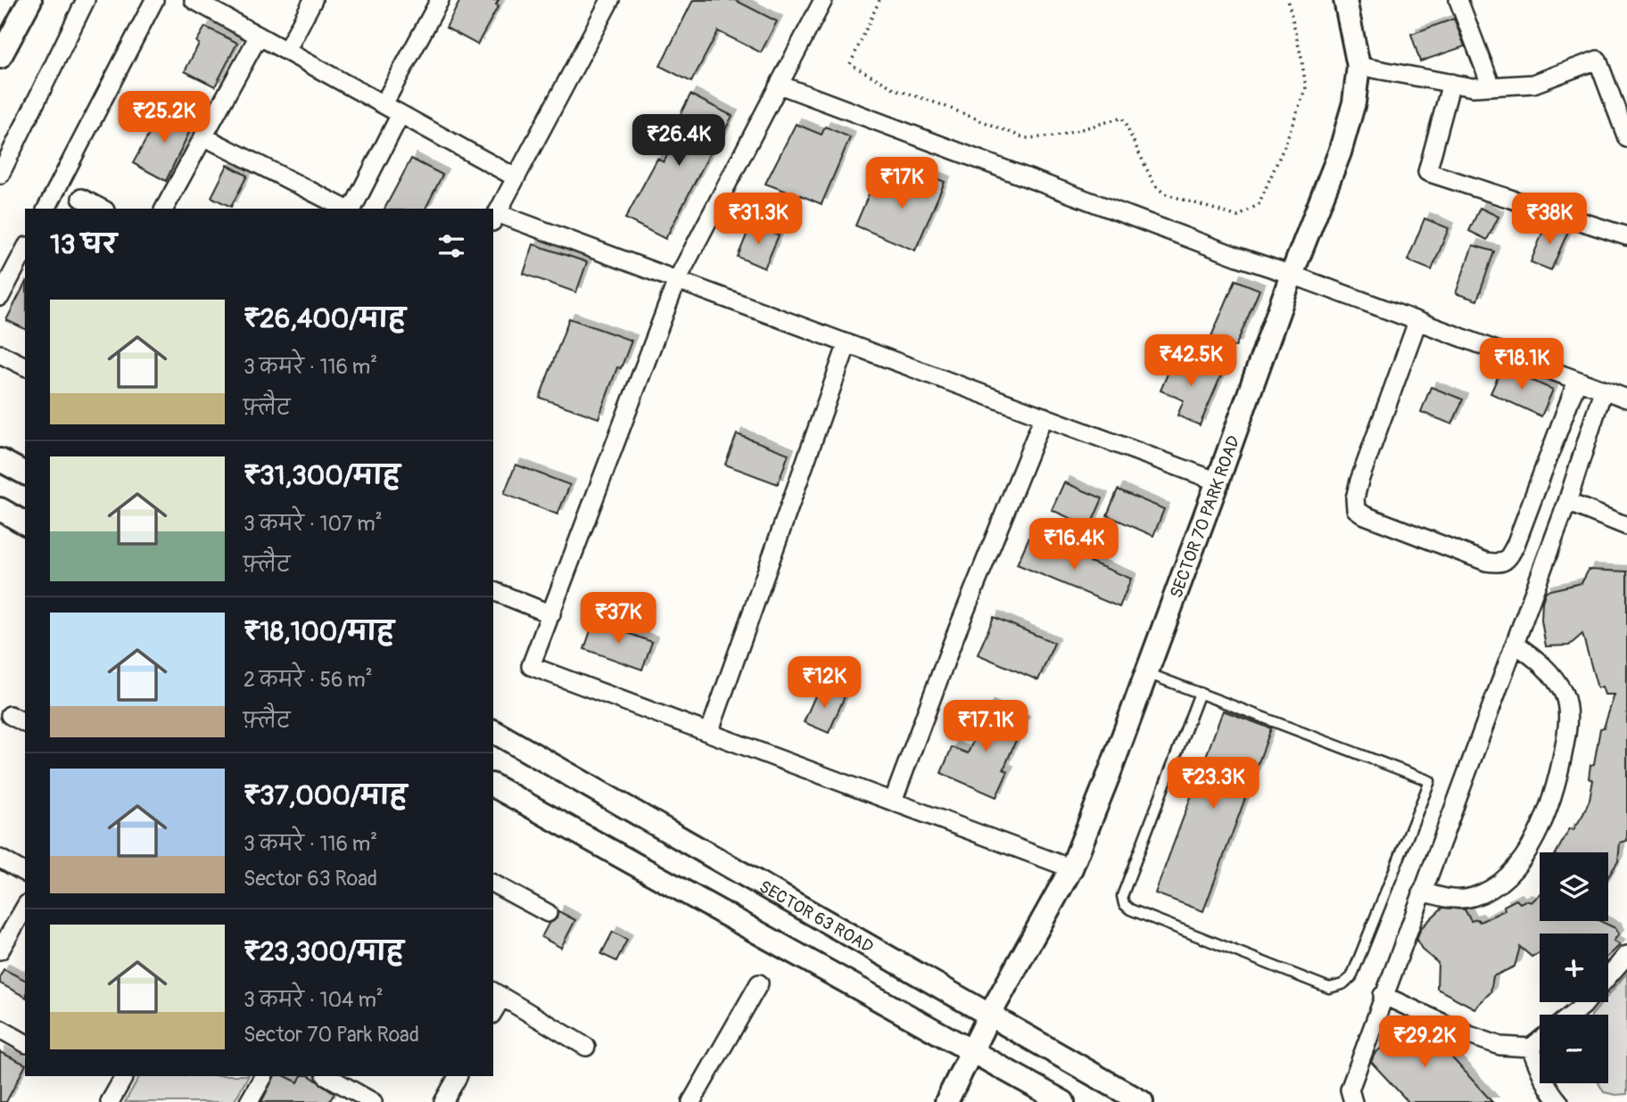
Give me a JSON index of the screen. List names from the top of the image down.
{
  "streets": {
    "street": ["SECTOR 70 PARK ROAD", "SECTOR 63 ROAD"]
  },
  "crossings": [
    ["SECTOR 70 PARK ROAD", "SECTOR 63 ROAD"]
  ],
  "page": {
    "price": [
      "₹25.2K",
      "₹26.4K",
      "₹17K",
      "₹31.3K",
      "₹38K",
      "₹42.5K",
      "₹18.1K",
      "₹16.4K",
      "₹37K",
      "₹12K",
      "₹17.1K",
      "₹23.3K",
      "₹29.2K"
    ],
    "heading": "13 घर",
    "list": [
      {
        "name": "₹26,400/माह",
        "note": "3 कमरे · 116 m² · फ़्लैट"
      },
      {
        "name": "₹31,300/माह",
        "note": "3 कमरे · 107 m² · फ़्लैट"
      },
      {
        "name": "₹18,100/माह",
        "note": "2 कमरे · 56 m² · फ़्लैट"
      },
      {
        "name": "₹37,000/माह",
        "note": "3 कमरे · 116 m² · Sector 63 Road"
      },
      {
        "name": "₹23,300/माह",
        "note": "3 कमरे · 104 m² · Sector 70 Park Road"
      }
    ],
    "map_buttons": ["+", "−"]
  }
}
